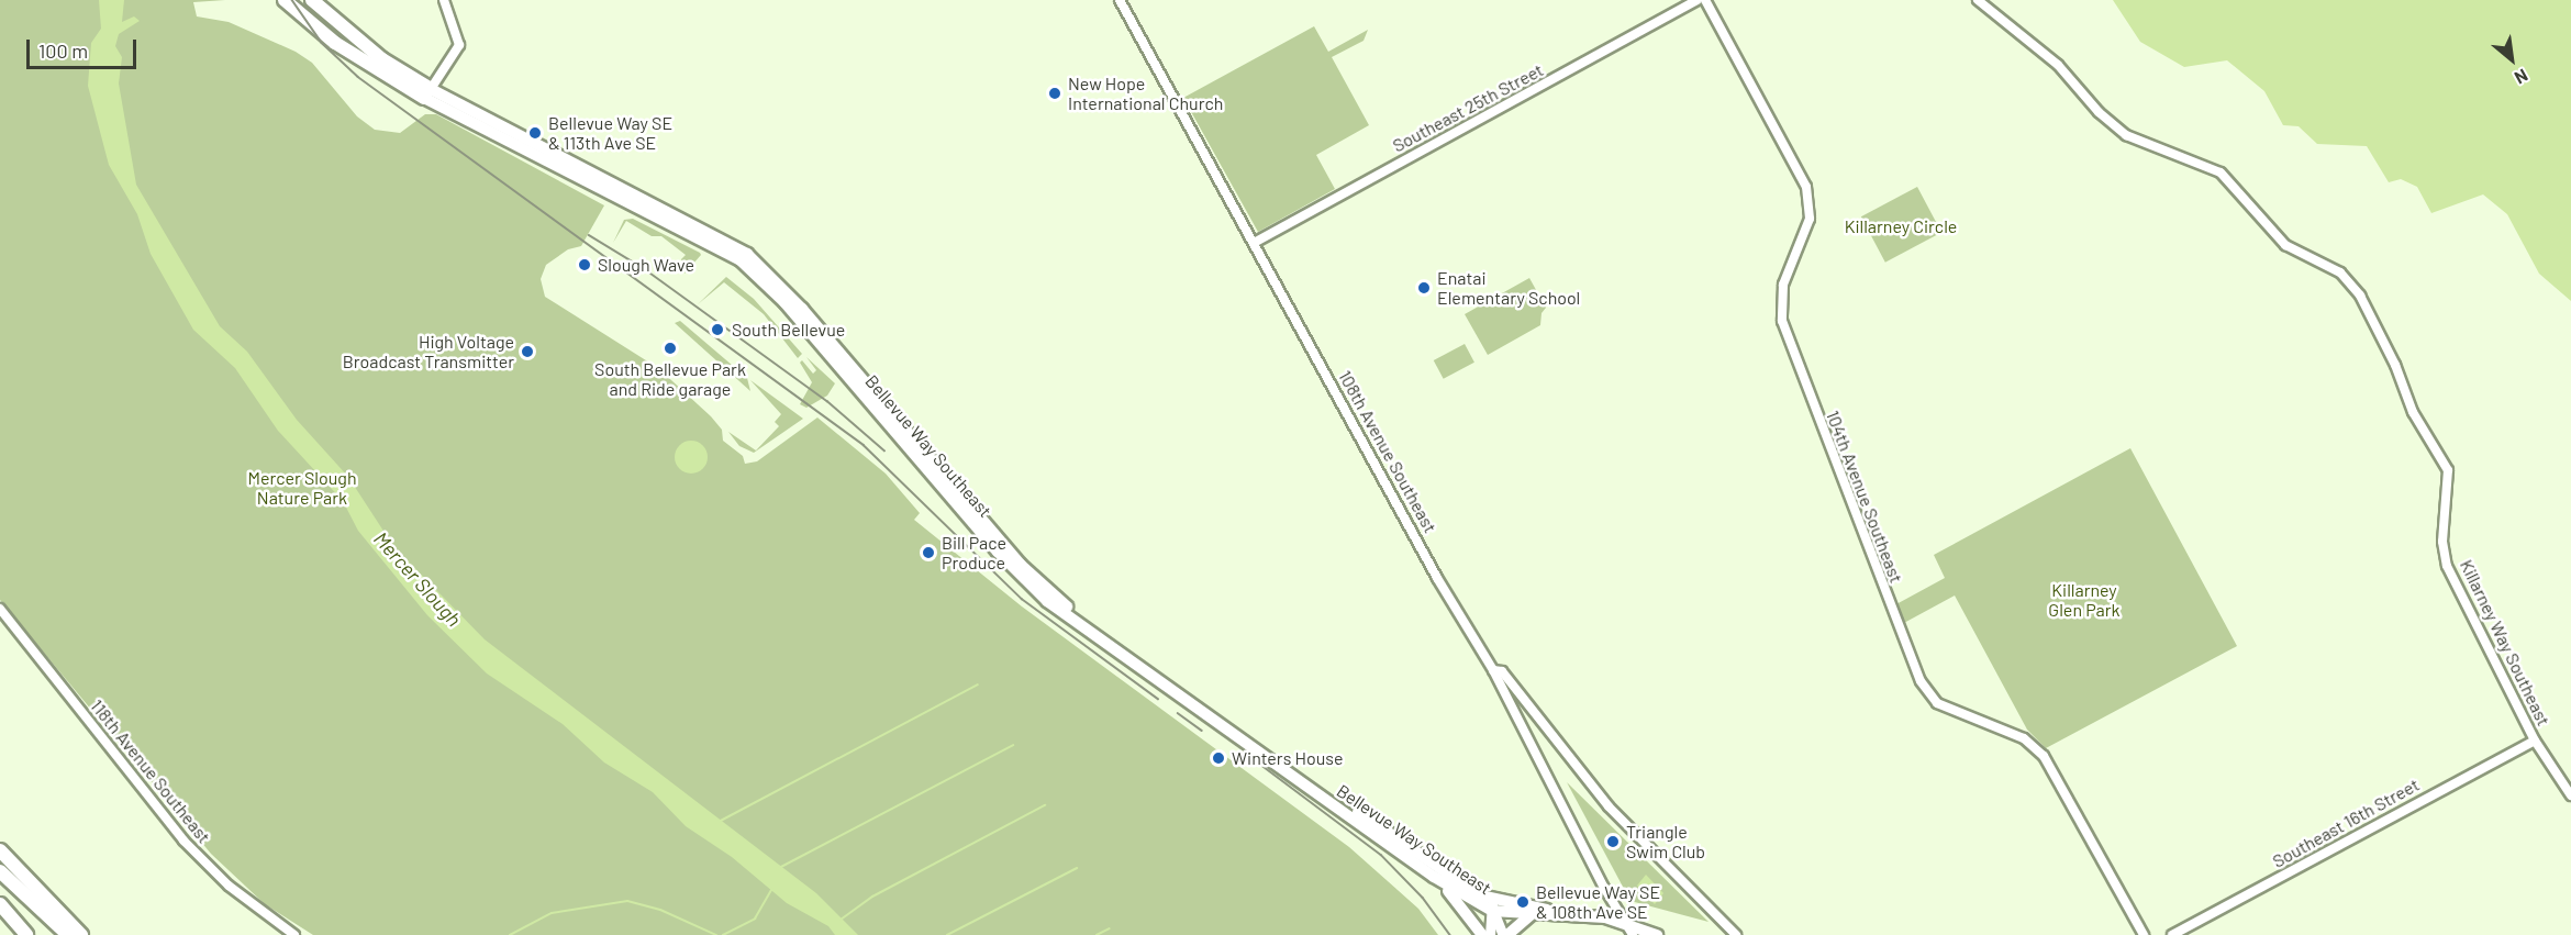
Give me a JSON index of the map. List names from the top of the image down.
{
  "streets": {
    "main road": ["Bellevue Way Southeast"],
    "street": [
      "Southeast 25th Street",
      "108th Avenue Southeast",
      "104th Avenue Southeast",
      "Killarney Way Southeast",
      "118th Avenue Southeast",
      "Southeast 16th Street"
    ]
  },
  "crossings": [
    ["Southeast 25th Street", "108th Avenue Southeast"],
    ["Bellevue Way Southeast", "108th Avenue Southeast"],
    ["Killarney Way Southeast", "Southeast 16th Street"]
  ],
  "water": ["Mercer Slough"],
  "parks": ["Killarney Circle", "Mercer Slough Nature Park", "Killarney Glen Park"],
  "places": [
    "New Hope International Church",
    "Bellevue Way SE & 113th Ave SE",
    "Slough Wave",
    "Enatai Elementary School",
    "South Bellevue",
    "South Bellevue Park and Ride garage",
    "High Voltage Broadcast Transmitter",
    "Bill Pace Produce",
    "Winters House",
    "Triangle Swim Club",
    "Bellevue Way SE & 108th Ave SE"
  ],
  "scale_bar": "100 m",
  "north": "bottom right"
}
